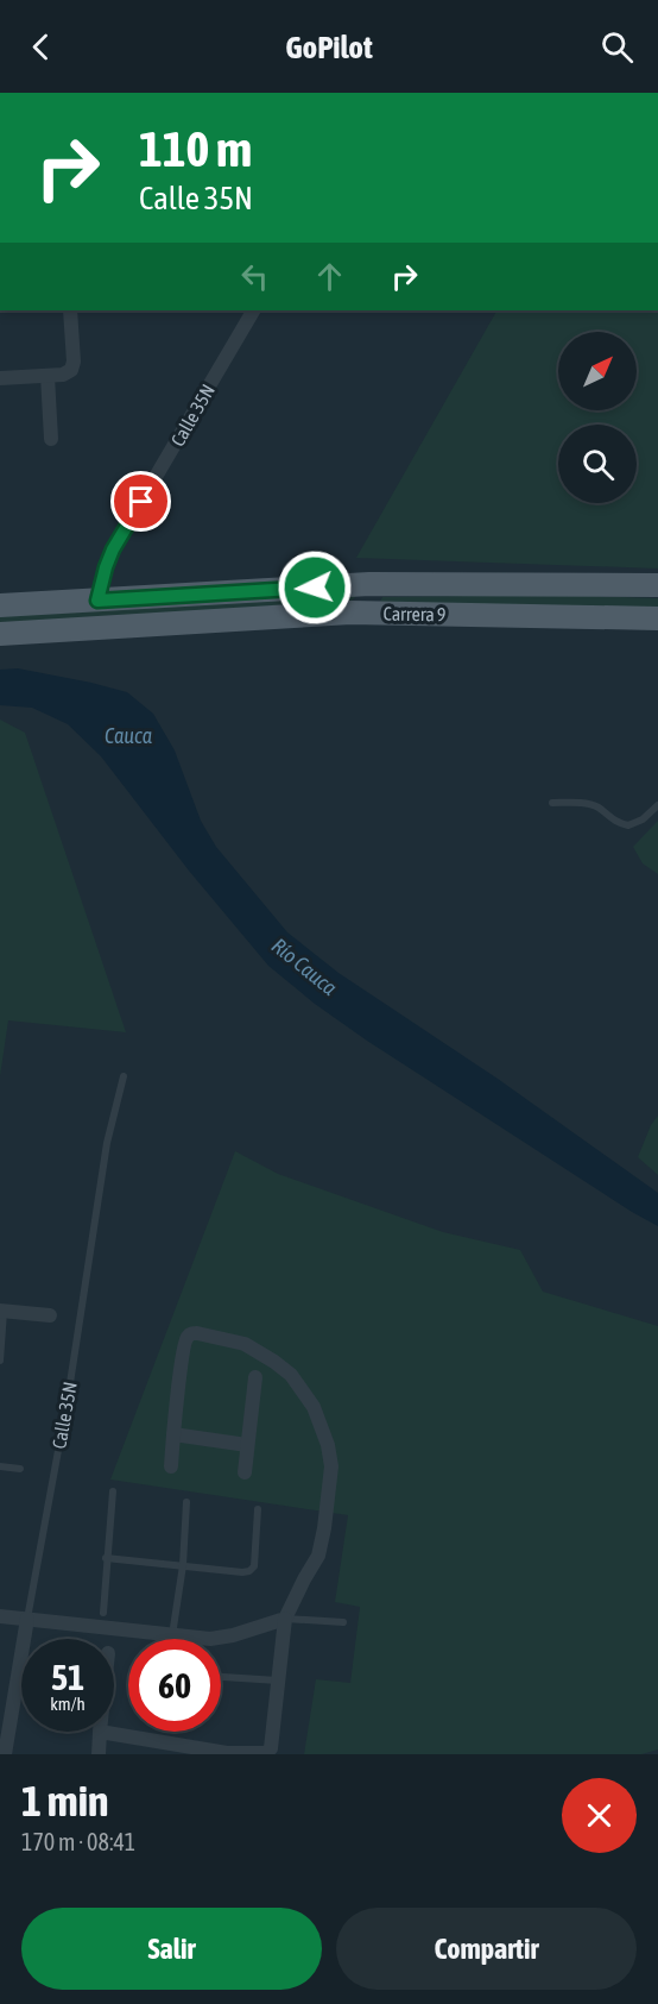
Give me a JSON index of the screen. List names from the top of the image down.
{
  "streets": {
    "main road": ["Carrera 9"],
    "street": ["Calle 35N"]
  },
  "crossings": [
    ["Calle 35N", "Carrera 9"]
  ],
  "water": ["Cauca", "Río Cauca"],
  "north": "top right",
  "page": {
    "header": "GoPilot",
    "turn": ["110 m", "Calle 35N"],
    "speed": "51 km/h",
    "limit": "60",
    "heading": ["1 min", "170 m · 08:41"],
    "buttons": ["Salir", "Compartir"]
  }
}
